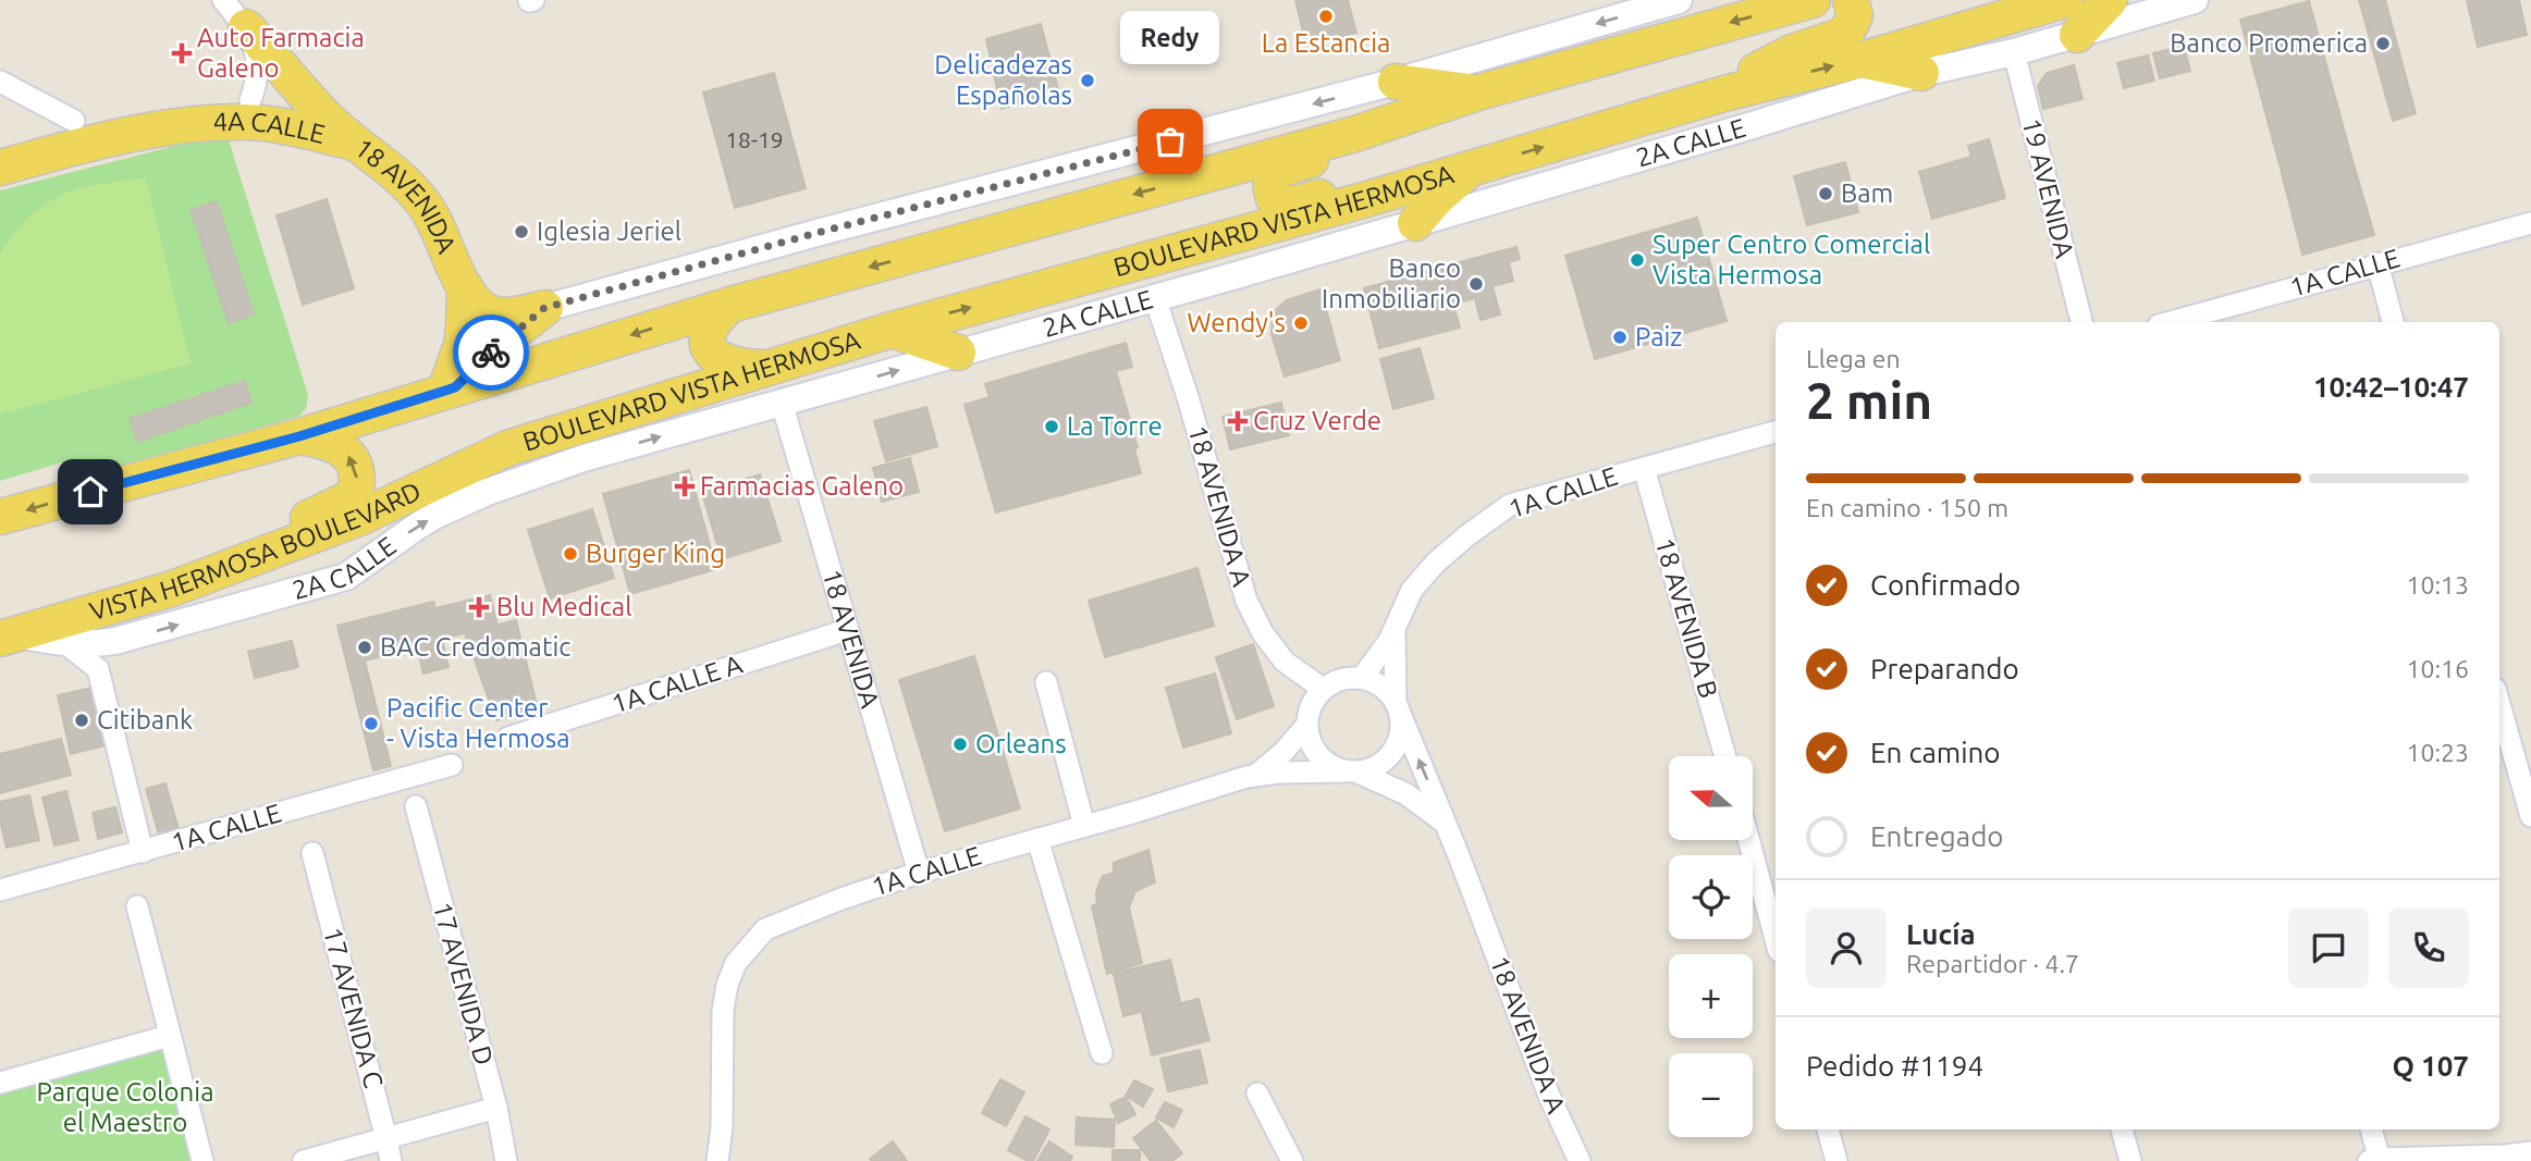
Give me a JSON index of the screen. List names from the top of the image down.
{
  "streets": {
    "main road": [
      "4A CALLE",
      "18 AVENIDA",
      "BOULEVARD VISTA HERMOSA",
      "VISTA HERMOSA BOULEVARD"
    ],
    "street": [
      "2A CALLE",
      "19 AVENIDA",
      "1A CALLE",
      "18 AVENIDA A",
      "18 AVENIDA B",
      "1A CALLE A",
      "17 AVENIDA D",
      "17 AVENIDA C"
    ]
  },
  "crossings": [
    ["4A CALLE", "18 AVENIDA"],
    ["2A CALLE", "19 AVENIDA"],
    ["2A CALLE", "18 AVENIDA"],
    ["2A CALLE", "18 AVENIDA A"],
    ["2A CALLE", "VISTA HERMOSA BOULEVARD"],
    ["18 AVENIDA", "1A CALLE"],
    ["18 AVENIDA", "1A CALLE A"],
    ["BOULEVARD VISTA HERMOSA", "VISTA HERMOSA BOULEVARD"],
    ["1A CALLE", "18 AVENIDA A"],
    ["1A CALLE", "18 AVENIDA B"]
  ],
  "parks": ["Parque Colonia el Maestro"],
  "places": {
    "other": [
      "La Estancia",
      "Banco Promerica",
      "Delicadezas Españolas",
      "Redy",
      "Bam",
      "Iglesia Jeriel",
      "Super Centro Comercial Vista Hermosa",
      "Banco Inmobiliario",
      "Wendy's",
      "Paiz",
      "La Torre",
      "Burger King",
      "BAC Credomatic",
      "Citibank",
      "Pacific Center - Vista Hermosa",
      "Orleans"
    ],
    "health": [
      "Auto Farmacia Galeno",
      "Cruz Verde",
      "Farmacias Galeno",
      "Blu Medical"
    ]
  },
  "house_numbers": ["18-19"],
  "north": "left",
  "page": {
    "bubble": "Redy",
    "heading": ["2 min", "Llega en", "10:42–10:47"],
    "panel": [
      "Lucía",
      "Repartidor · 4.7",
      "Pedido #1194",
      "Q 107"
    ],
    "bar": "En camino · 150 m",
    "list": [
      ["Confirmado", "10:13"],
      ["Preparando", "10:16"],
      ["En camino", "10:23"],
      "Entregado"
    ],
    "map_buttons": ["+", "−"]
  }
}
